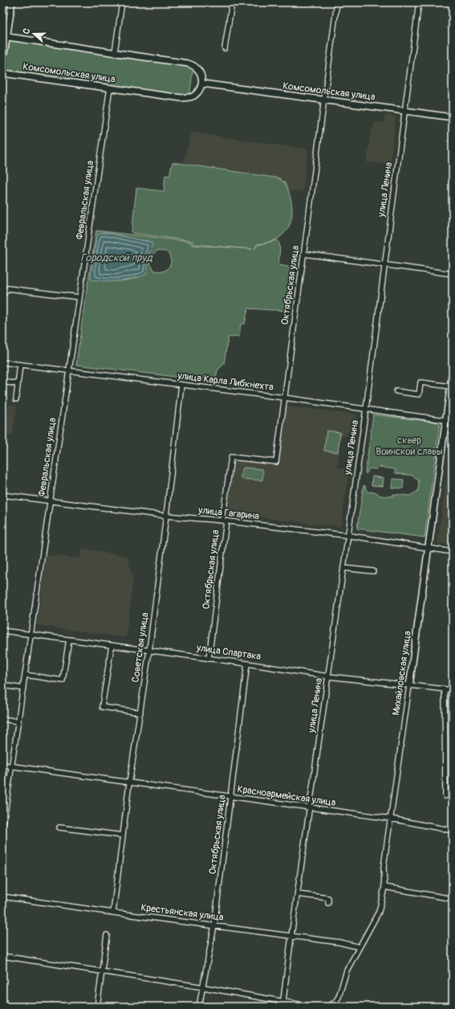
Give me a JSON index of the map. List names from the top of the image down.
{
  "streets": {
    "main road": ["Комсомольская улица", "Михайловская улица"],
    "street": [
      "улица Ленина",
      "Февральская улица",
      "Октябрьская улица",
      "улица Карла Либкнехта",
      "улица Гагарина",
      "Советская улица",
      "улица Спартака",
      "Красноармейская улица",
      "Крестьянская улица"
    ]
  },
  "crossings": [
    ["Комсомольская улица", "улица Ленина"],
    ["Комсомольская улица", "Февральская улица"],
    ["Комсомольская улица", "Октябрьская улица"],
    ["улица Ленина", "улица Карла Либкнехта"],
    ["улица Ленина", "улица Гагарина"],
    ["улица Ленина", "улица Спартака"],
    ["улица Ленина", "Красноармейская улица"],
    ["улица Ленина", "Крестьянская улица"],
    ["Февральская улица", "улица Карла Либкнехта"],
    ["Февральская улица", "улица Гагарина"],
    ["Февральская улица", "улица Спартака"],
    ["Февральская улица", "Красноармейская улица"],
    ["Октябрьская улица", "улица Карла Либкнехта"],
    ["Октябрьская улица", "улица Гагарина"],
    ["Октябрьская улица", "улица Спартака"],
    ["Октябрьская улица", "Красноармейская улица"],
    ["Октябрьская улица", "Крестьянская улица"],
    ["улица Карла Либкнехта", "Советская улица"],
    ["улица Карла Либкнехта", "Михайловская улица"],
    ["улица Гагарина", "Советская улица"],
    ["улица Гагарина", "Михайловская улица"],
    ["Советская улица", "улица Спартака"],
    ["Советская улица", "Красноармейская улица"],
    ["Советская улица", "Крестьянская улица"],
    ["улица Спартака", "Михайловская улица"],
    ["Михайловская улица", "Красноармейская улица"],
    ["Михайловская улица", "Крестьянская улица"]
  ],
  "water": ["Городской пруд"],
  "parks": ["сквер Воинской славы"],
  "north": "left"
}
